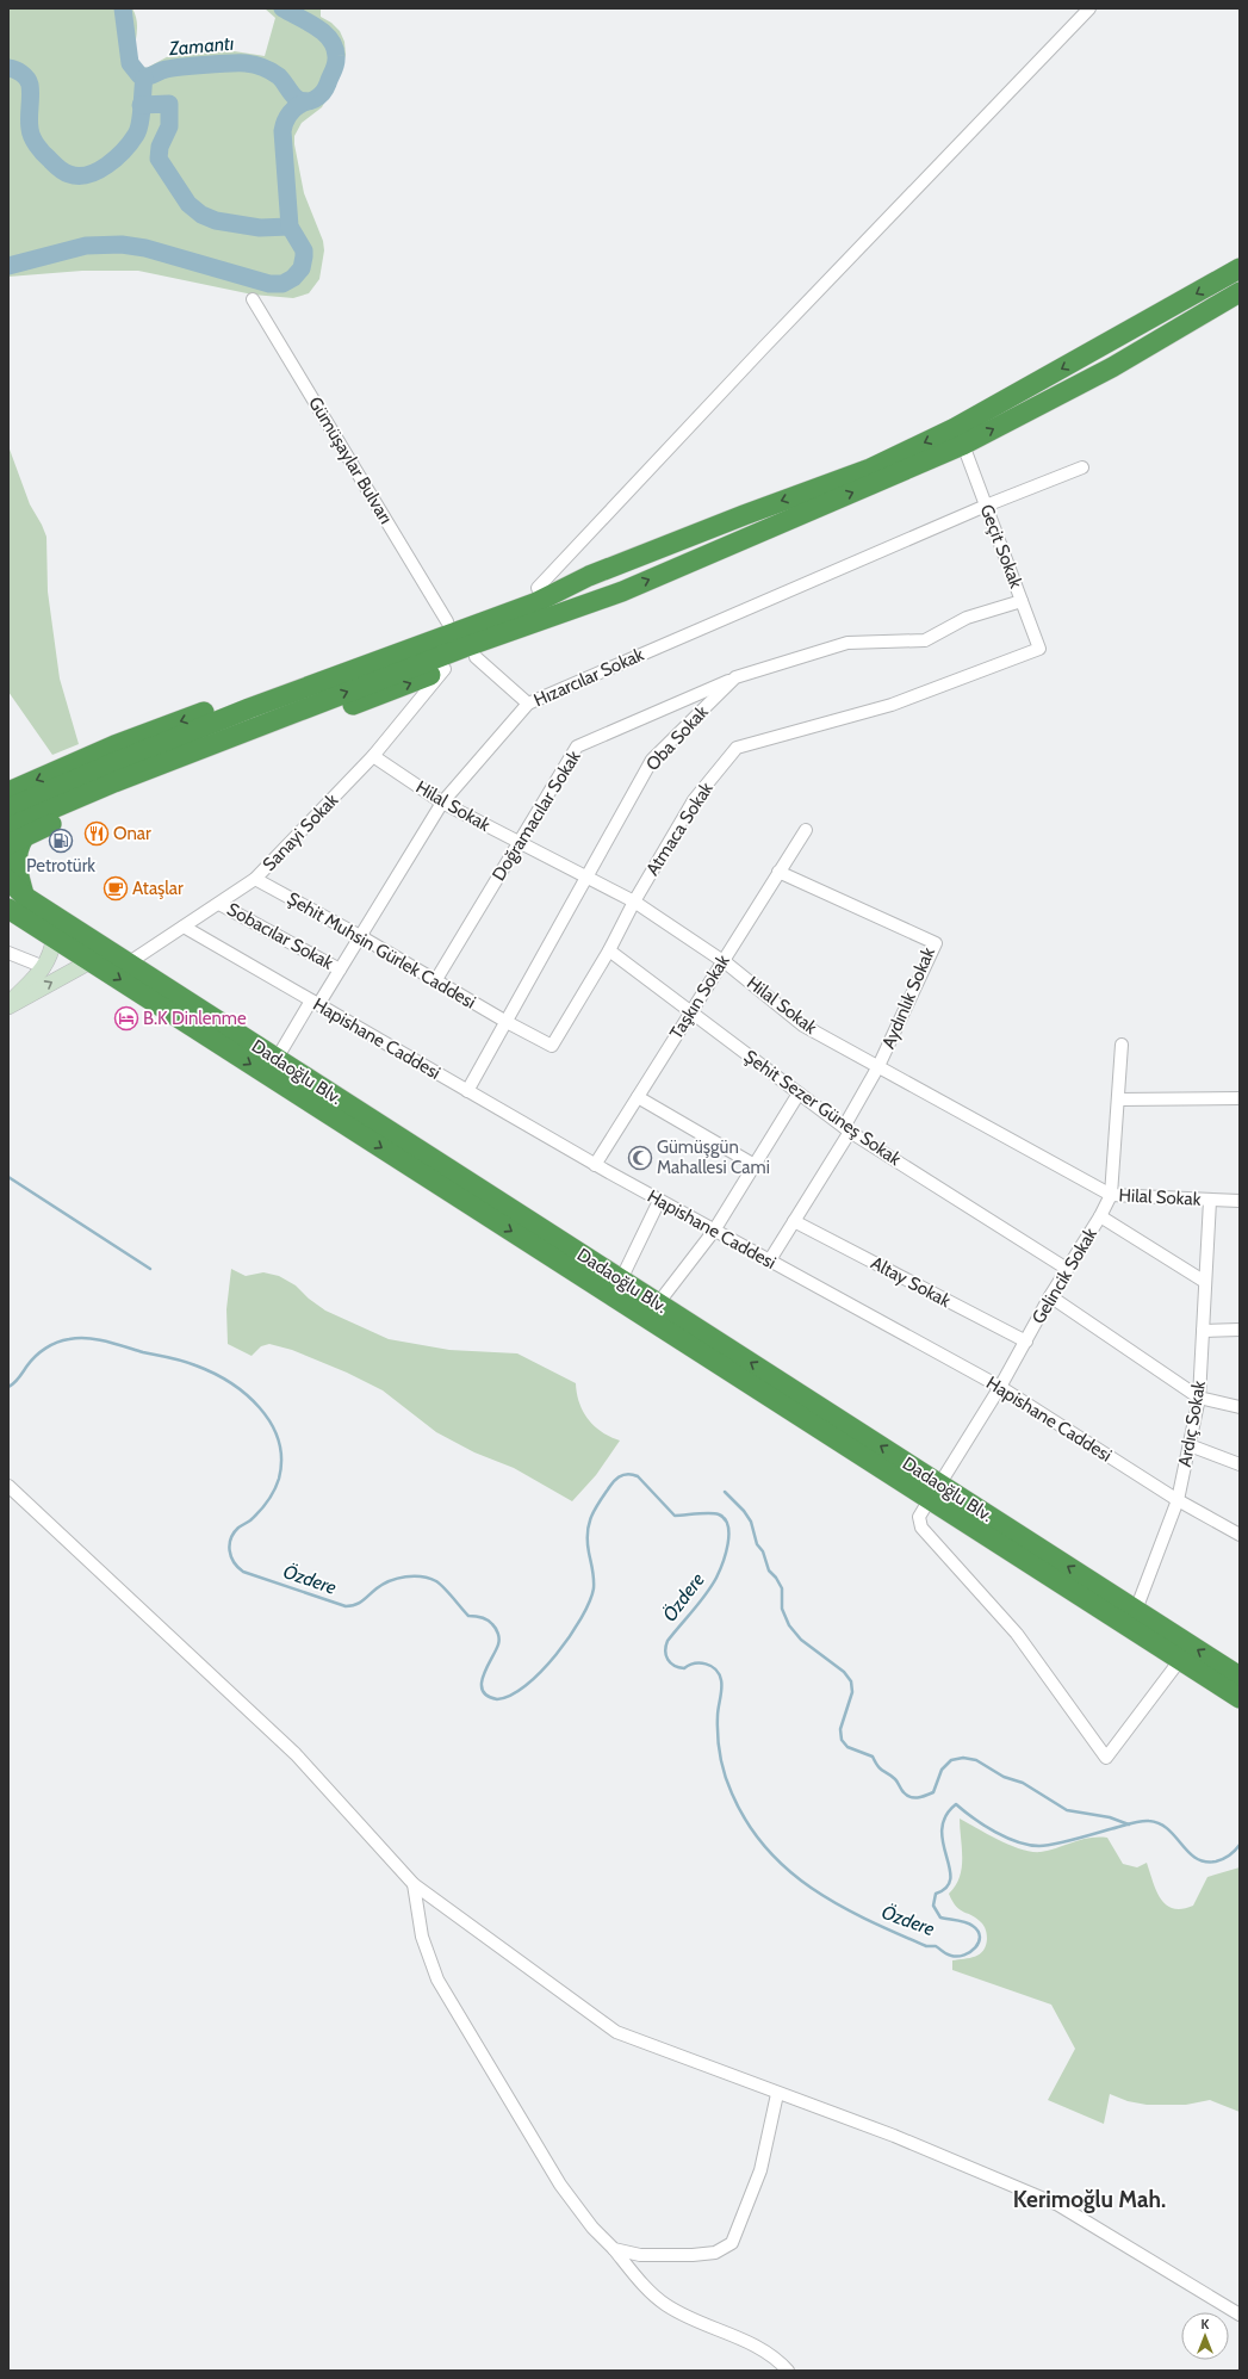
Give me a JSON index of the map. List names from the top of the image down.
{
  "streets": {
    "highway": ["Dadaoğlu Blv."],
    "street": [
      "Gümüşaylar Bulvarı",
      "Geçit Sokak",
      "Hızarcılar Sokak",
      "Oba Sokak",
      "Hilal Sokak",
      "Doğramacılar Sokak",
      "Atmaca Sokak",
      "Sanayi Sokak",
      "Sobacılar Sokak",
      "Şehit Muhsin Gürlek Caddesi",
      "Taşkın Sokak",
      "Aydınlık Sokak",
      "Hapishane Caddesi",
      "Şehit Sezer Güneş Sokak",
      "Gelincik Sokak",
      "Altay Sokak",
      "Ardıç Sokak"
    ]
  },
  "crossings": [
    ["Geçit Sokak", "Hızarcılar Sokak"],
    ["Geçit Sokak", "Oba Sokak"],
    ["Geçit Sokak", "Atmaca Sokak"],
    ["Hızarcılar Sokak", "Hilal Sokak"],
    ["Hızarcılar Sokak", "Sobacılar Sokak"],
    ["Hızarcılar Sokak", "Şehit Muhsin Gürlek Caddesi"],
    ["Hızarcılar Sokak", "Hapishane Caddesi"],
    ["Hızarcılar Sokak", "Dadaoğlu Blv."],
    ["Oba Sokak", "Hilal Sokak"],
    ["Oba Sokak", "Doğramacılar Sokak"],
    ["Oba Sokak", "Atmaca Sokak"],
    ["Oba Sokak", "Şehit Muhsin Gürlek Caddesi"],
    ["Oba Sokak", "Hapishane Caddesi"],
    ["Hilal Sokak", "Doğramacılar Sokak"],
    ["Hilal Sokak", "Atmaca Sokak"],
    ["Hilal Sokak", "Sanayi Sokak"],
    ["Hilal Sokak", "Taşkın Sokak"],
    ["Hilal Sokak", "Aydınlık Sokak"],
    ["Hilal Sokak", "Gelincik Sokak"],
    ["Hilal Sokak", "Ardıç Sokak"],
    ["Doğramacılar Sokak", "Şehit Muhsin Gürlek Caddesi"],
    ["Atmaca Sokak", "Şehit Muhsin Gürlek Caddesi"],
    ["Atmaca Sokak", "Şehit Sezer Güneş Sokak"],
    ["Sanayi Sokak", "Sobacılar Sokak"],
    ["Sanayi Sokak", "Şehit Muhsin Gürlek Caddesi"],
    ["Sanayi Sokak", "Hapishane Caddesi"],
    ["Sanayi Sokak", "Dadaoğlu Blv."],
    ["Taşkın Sokak", "Aydınlık Sokak"],
    ["Taşkın Sokak", "Hapishane Caddesi"],
    ["Taşkın Sokak", "Şehit Sezer Güneş Sokak"],
    ["Aydınlık Sokak", "Hapishane Caddesi"],
    ["Aydınlık Sokak", "Şehit Sezer Güneş Sokak"],
    ["Aydınlık Sokak", "Altay Sokak"],
    ["Hapishane Caddesi", "Gelincik Sokak"],
    ["Hapishane Caddesi", "Ardıç Sokak"],
    ["Dadaoğlu Blv.", "Gelincik Sokak"],
    ["Dadaoğlu Blv.", "Ardıç Sokak"],
    ["Şehit Sezer Güneş Sokak", "Gelincik Sokak"],
    ["Gelincik Sokak", "Altay Sokak"]
  ],
  "districts": ["Kerimoğlu Mah."],
  "water": ["Zamantı", "Özdere"],
  "places": {
    "restaurant": ["Onar"],
    "fuel station": ["Petrotürk"],
    "cafe": ["Ataşlar"],
    "hotel": ["B.K Dinlenme"],
    "mosque": ["Gümüşgün Mahallesi Cami"]
  },
  "north": "top"
}
